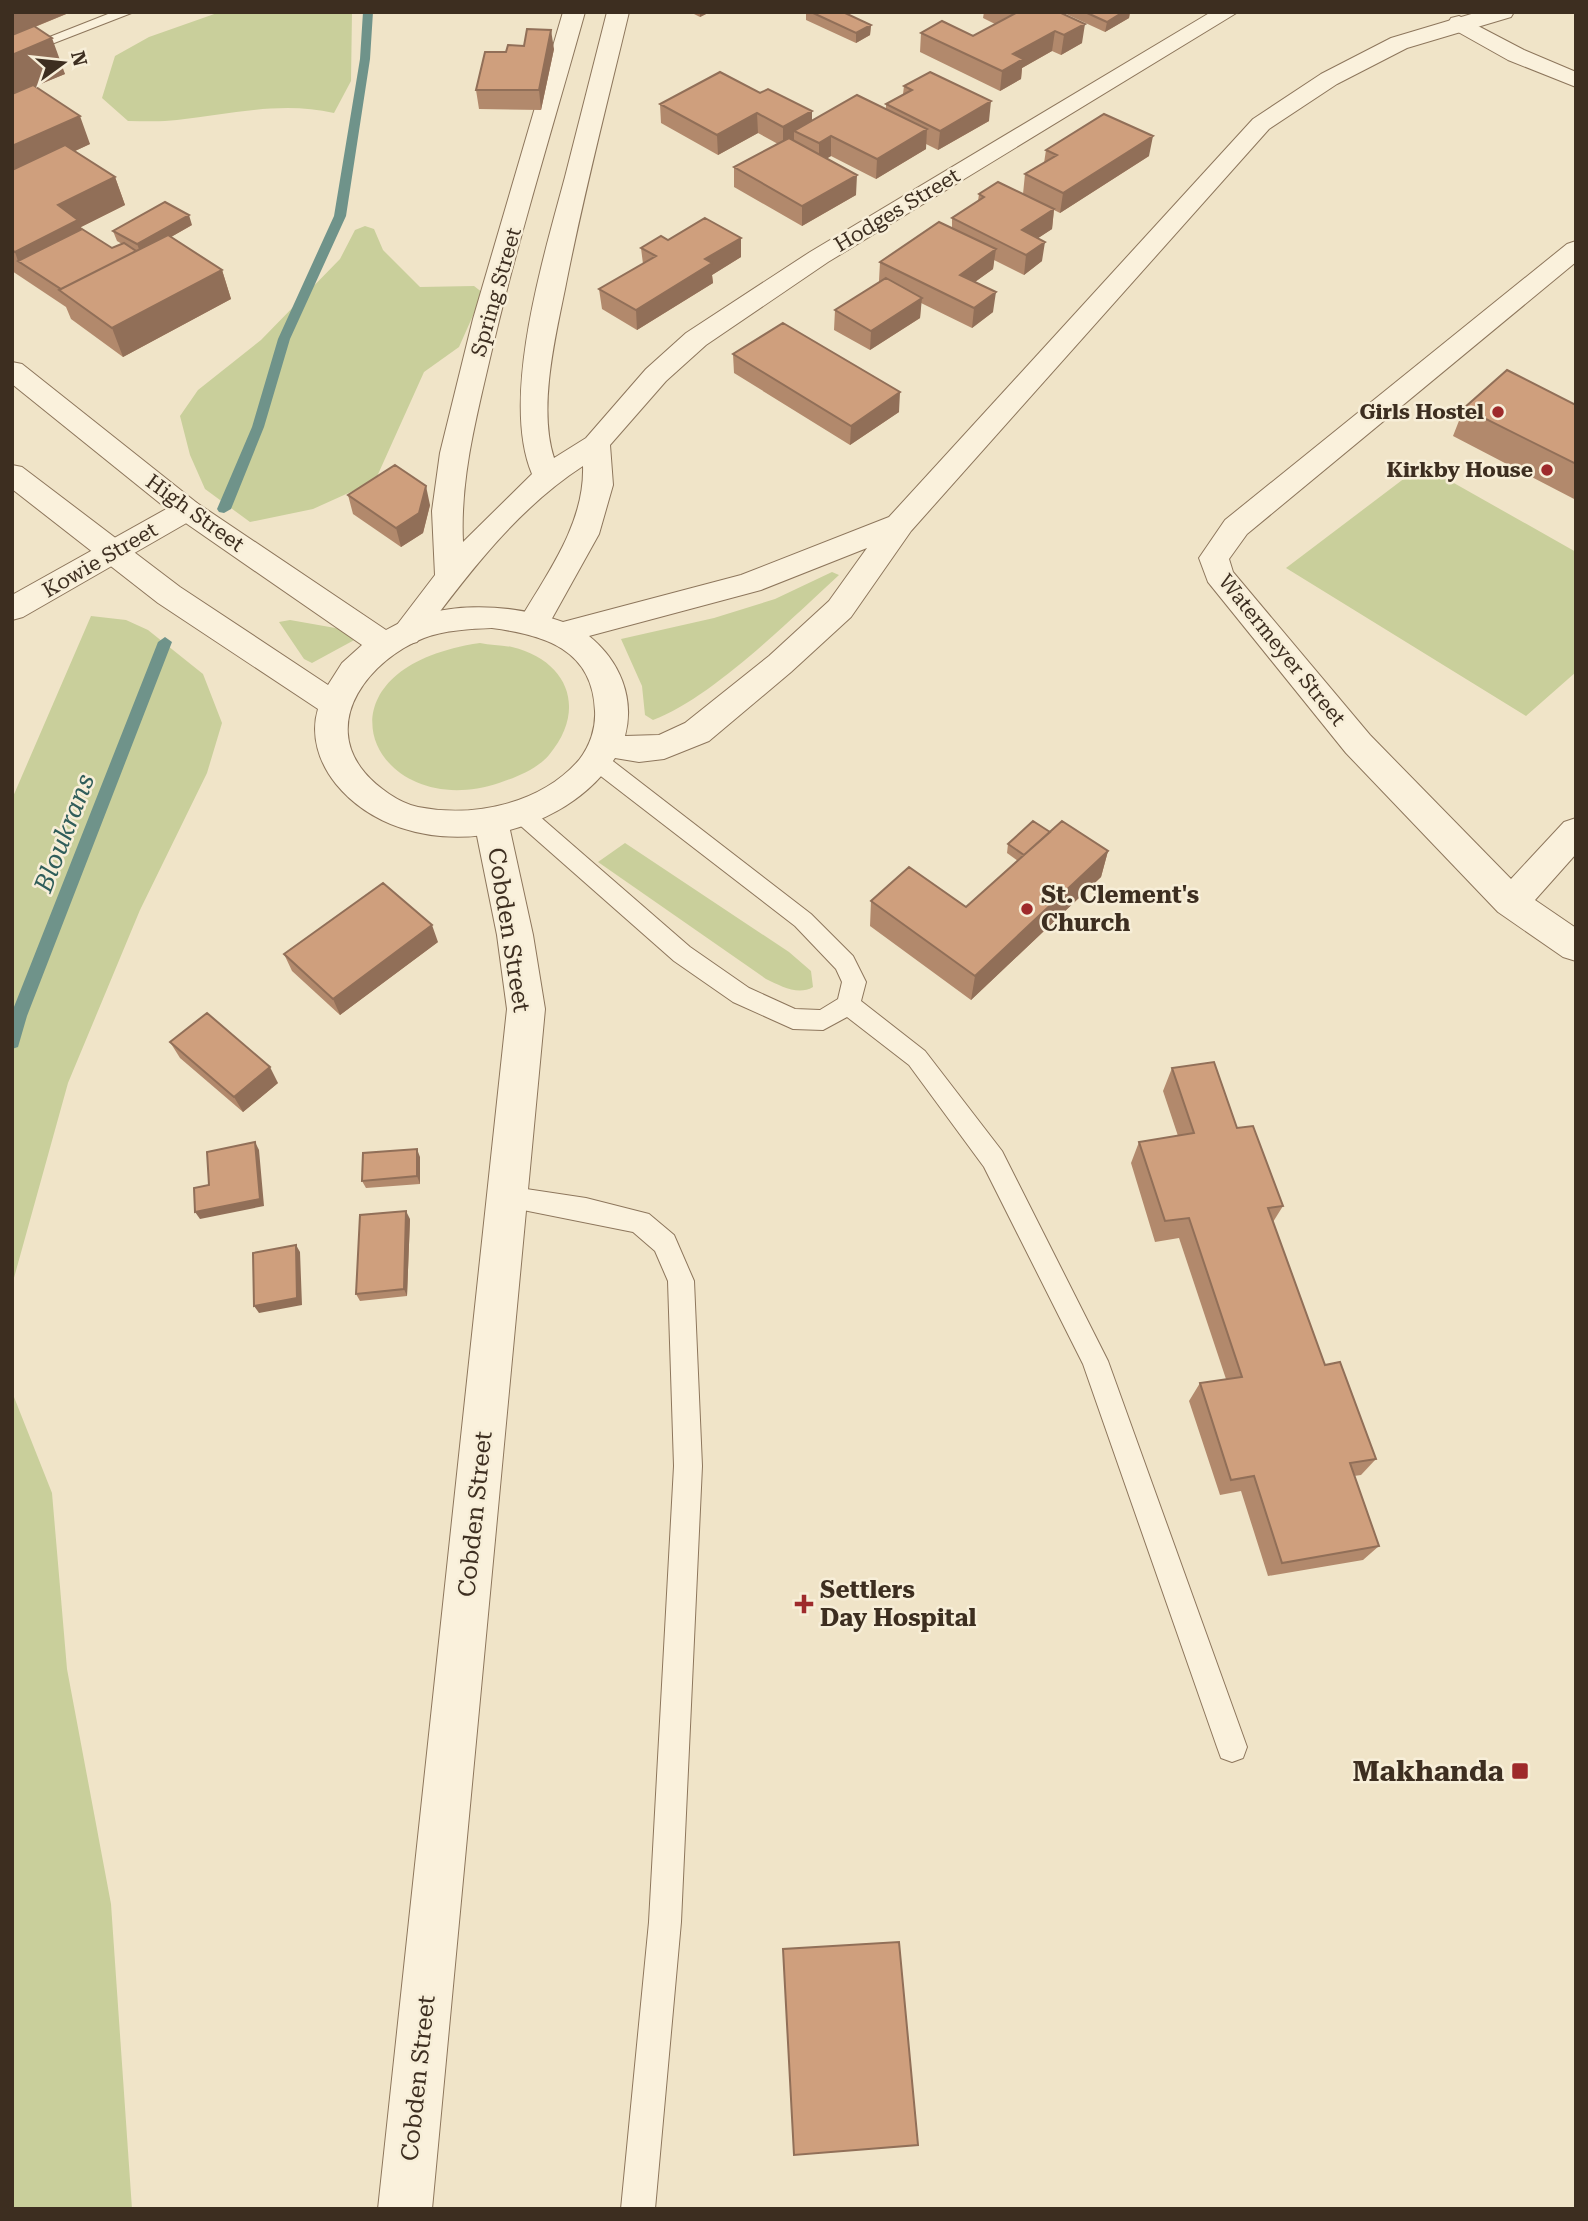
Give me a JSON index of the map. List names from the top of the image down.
{
  "streets": {
    "street": [
      "Hodges Street",
      "Spring Street",
      "High Street",
      "Kowie Street",
      "Watermeyer Street",
      "Cobden Street"
    ]
  },
  "crossings": [
    ["Hodges Street", "Spring Street"],
    ["Hodges Street", "High Street"],
    ["Hodges Street", "Cobden Street"],
    ["High Street", "Kowie Street"],
    ["High Street", "Cobden Street"]
  ],
  "water": ["Bloukrans"],
  "places": {
    "other": ["Girls Hostel", "Kirkby House", "St. Clement's Church"],
    "health": ["Settlers Day Hospital"],
    "transit": ["Makhanda"]
  },
  "north": "right"
}
